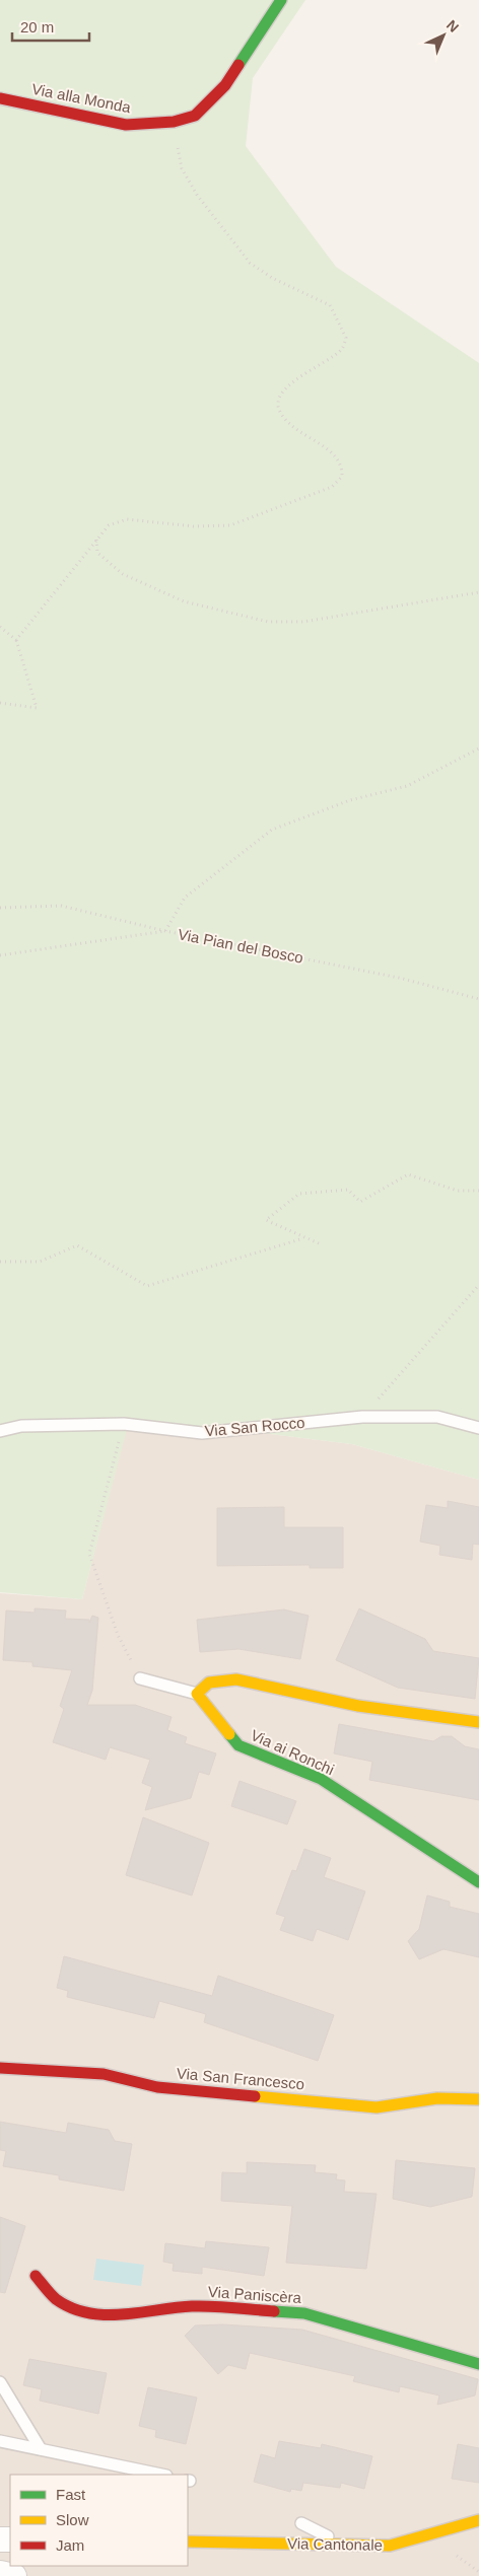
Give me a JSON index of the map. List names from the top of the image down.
{
  "streets": {
    "street": [
      "Via alla Monda",
      "Via ai Ronchi",
      "Via San Francesco",
      "Via Paniscèra",
      "Via Cantonale"
    ],
    "lane": ["Via San Rocco"],
    "path": ["Via Pian del Bosco"]
  },
  "legend": ["Fast", "Slow", "Jam"],
  "scale_bar": "20 m",
  "north": "top right"
}
